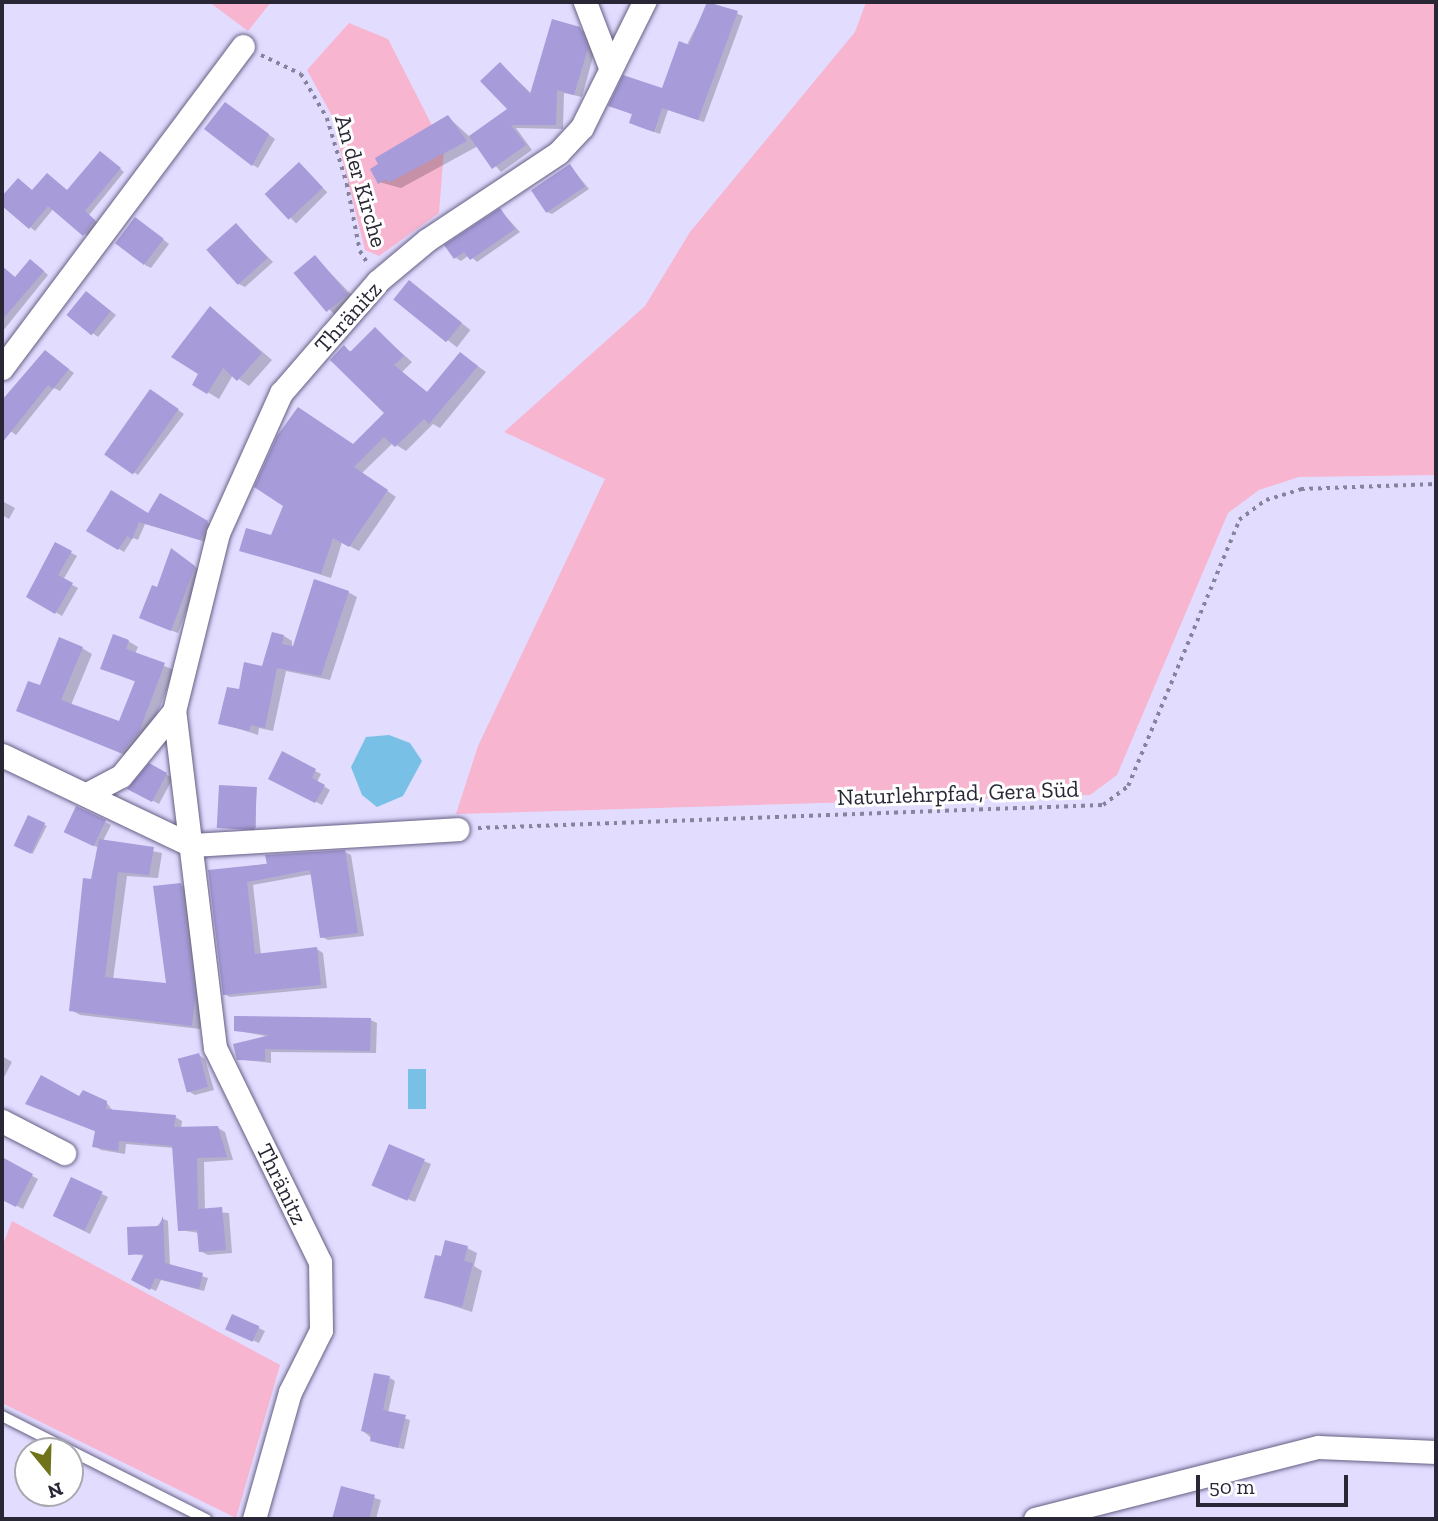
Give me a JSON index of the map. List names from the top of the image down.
{
  "streets": {
    "street": ["Thränitz"],
    "path": ["An der Kirche", "Naturlehrpfad, Gera Süd"]
  },
  "crossings": [
    ["An der Kirche", "Thränitz"]
  ],
  "scale_bar": "50 m",
  "north": "bottom"
}
